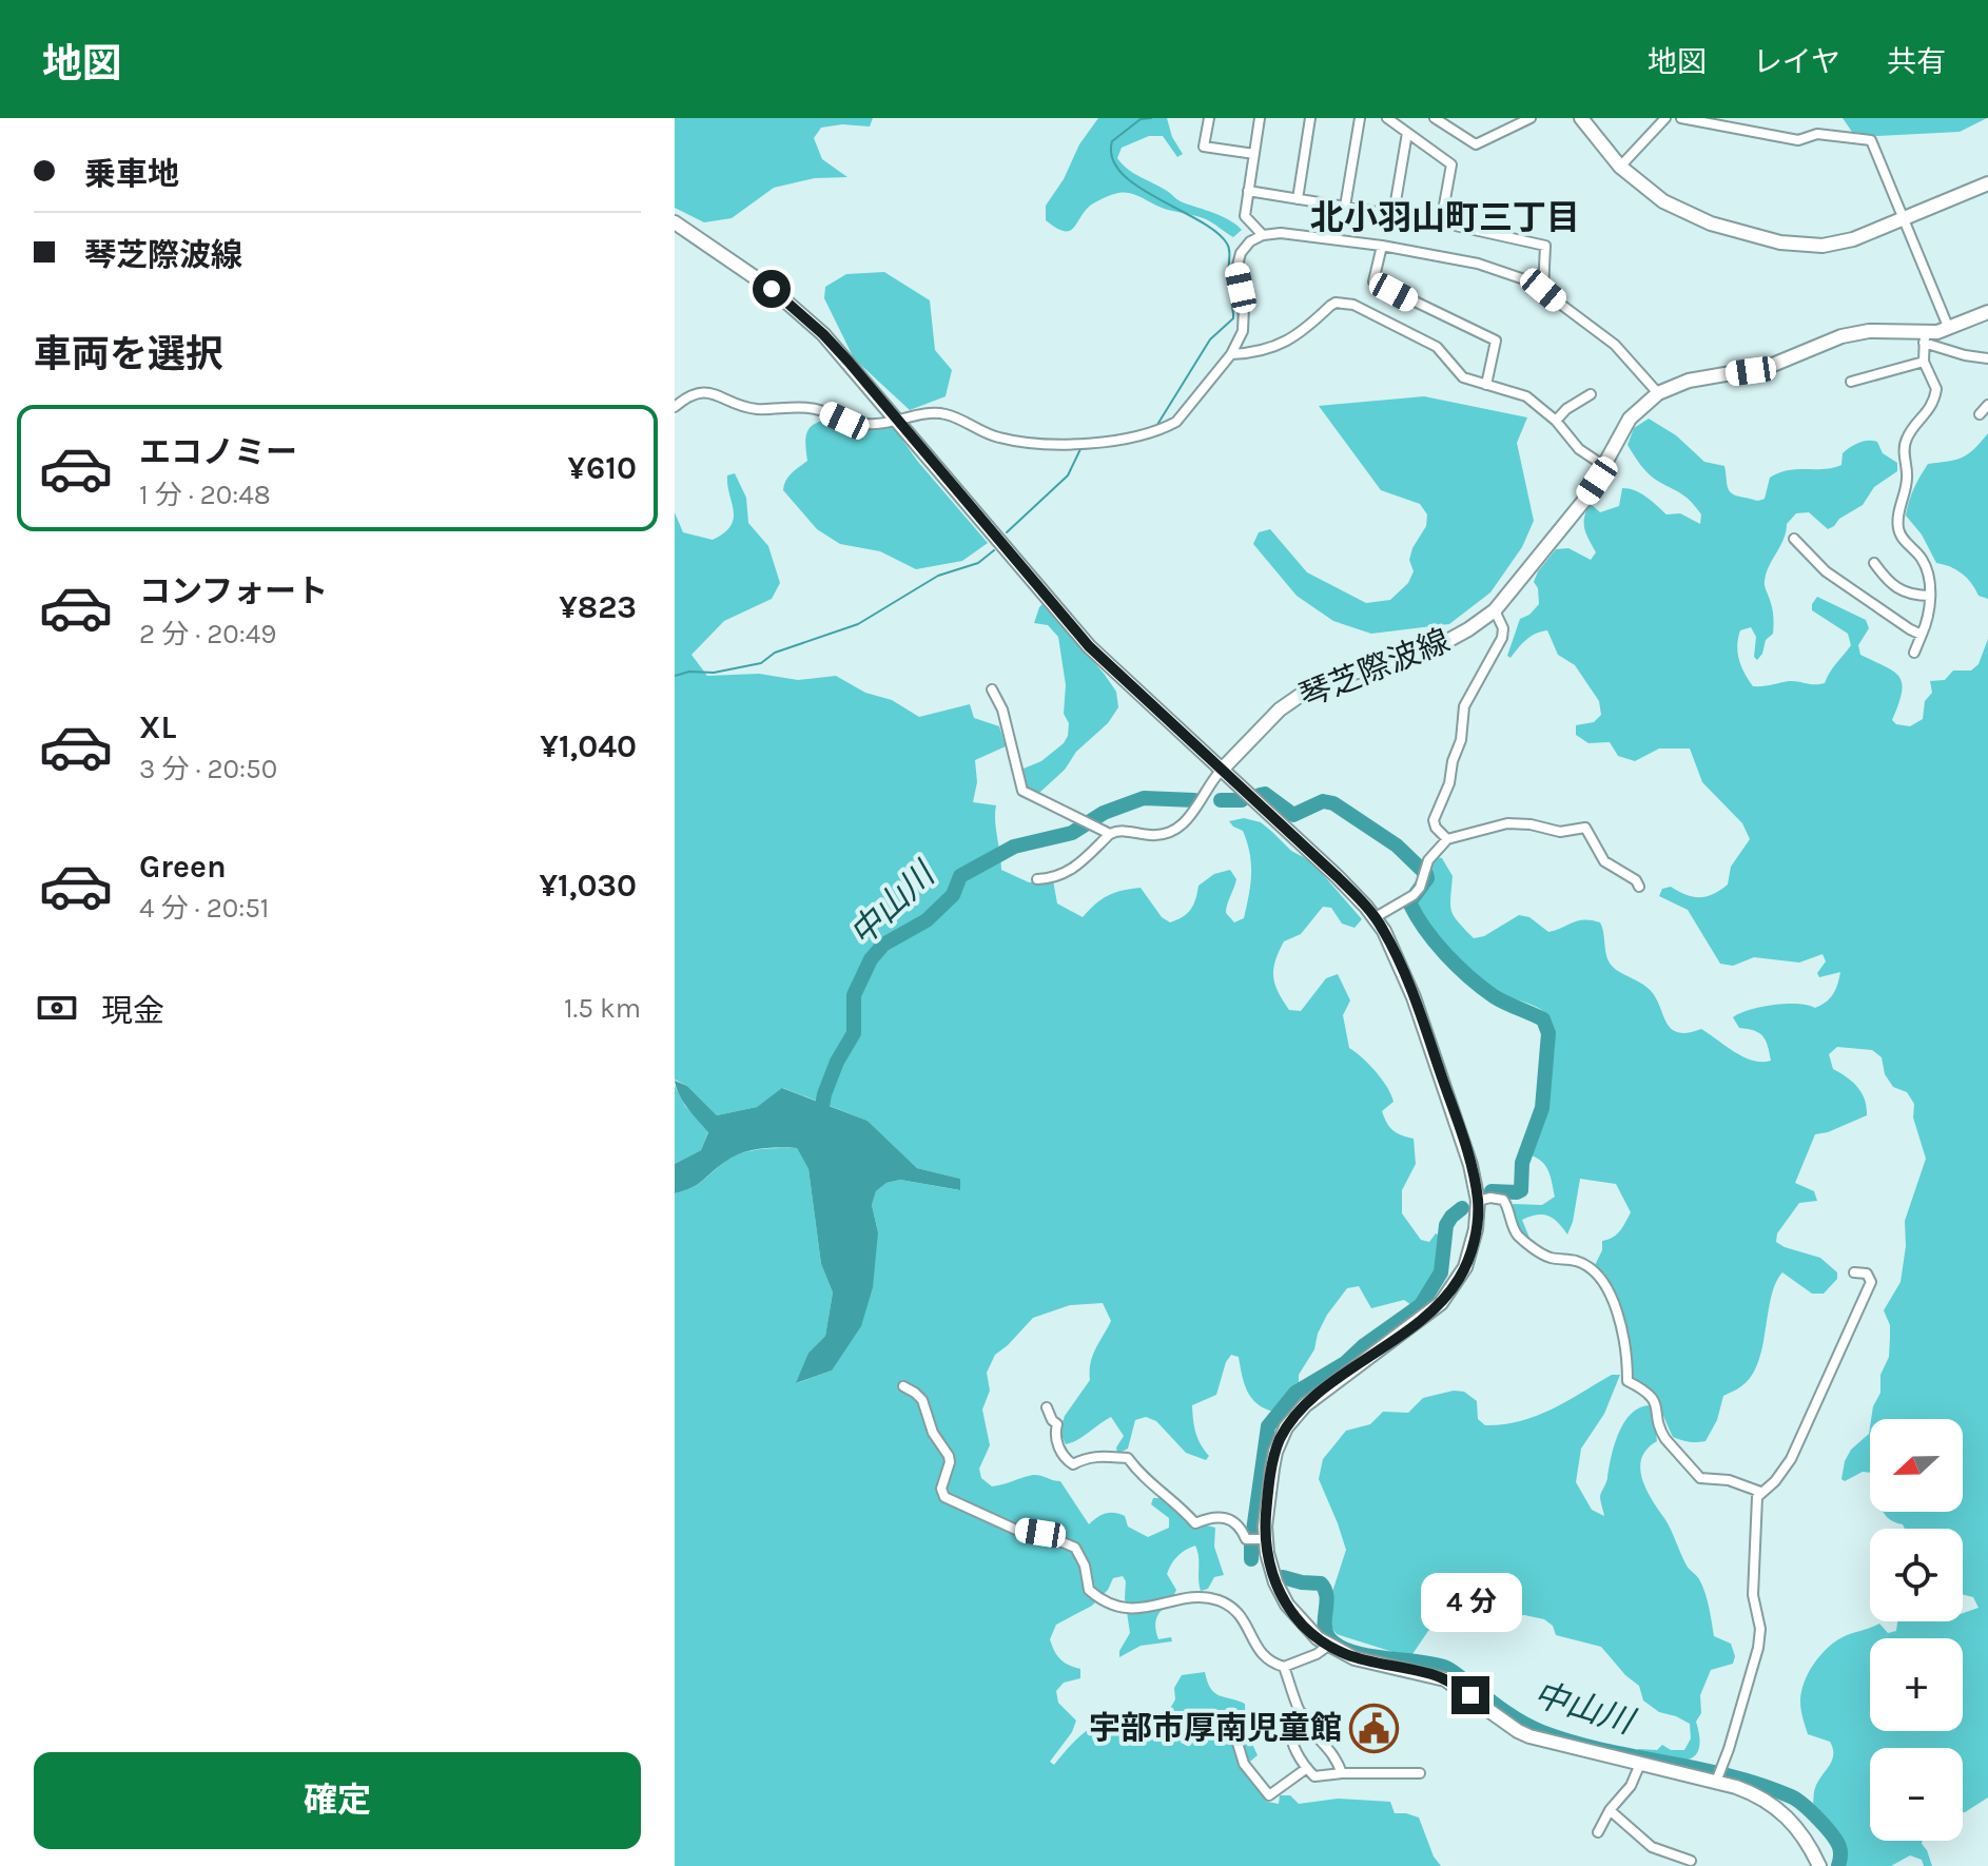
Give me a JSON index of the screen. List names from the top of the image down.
{
  "streets": {
    "main road": ["琴芝際波線"]
  },
  "districts": ["北小羽山町三丁目"],
  "water": ["中山川"],
  "places": {
    "public building": ["宇部市厚南児童館"]
  },
  "north": "left",
  "page": {
    "header": "地図",
    "nav": ["地図", "レイヤ", "共有"],
    "banner": ["乗車地", "琴芝際波線"],
    "heading": "車両を選択",
    "list": [
      {
        "name": "エコノミー",
        "note": "1 分 · 20:48",
        "value": "¥610"
      },
      {
        "name": "コンフォート",
        "note": "2 分 · 20:49",
        "value": "¥823"
      },
      {
        "name": "XL",
        "note": "3 分 · 20:50",
        "value": "¥1,040"
      },
      {
        "name": "Green",
        "note": "4 分 · 20:51",
        "value": "¥1,030"
      }
    ],
    "pay": ["現金", "1.5 km"],
    "map_buttons": ["+", "−"],
    "bubble": "4 分",
    "buttons": "確定"
  }
}
